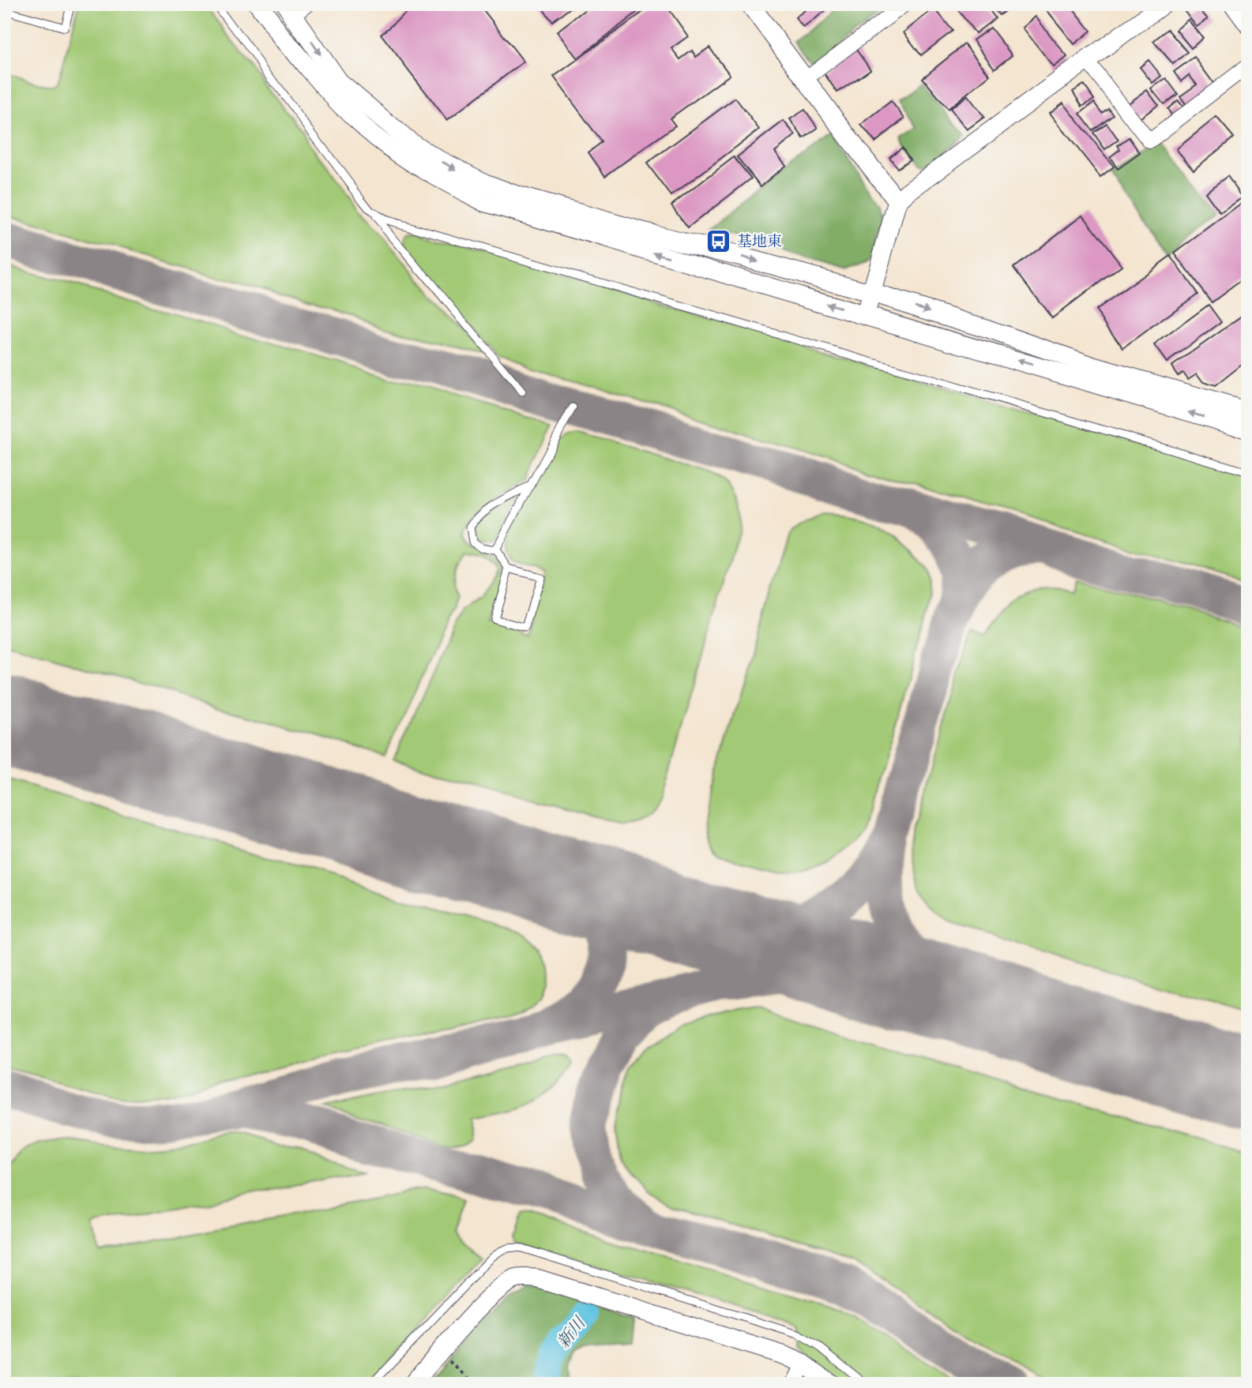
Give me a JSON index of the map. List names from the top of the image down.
{
  "water": ["新川"],
  "places": {
    "bus stop": ["基地東"]
  }
}
